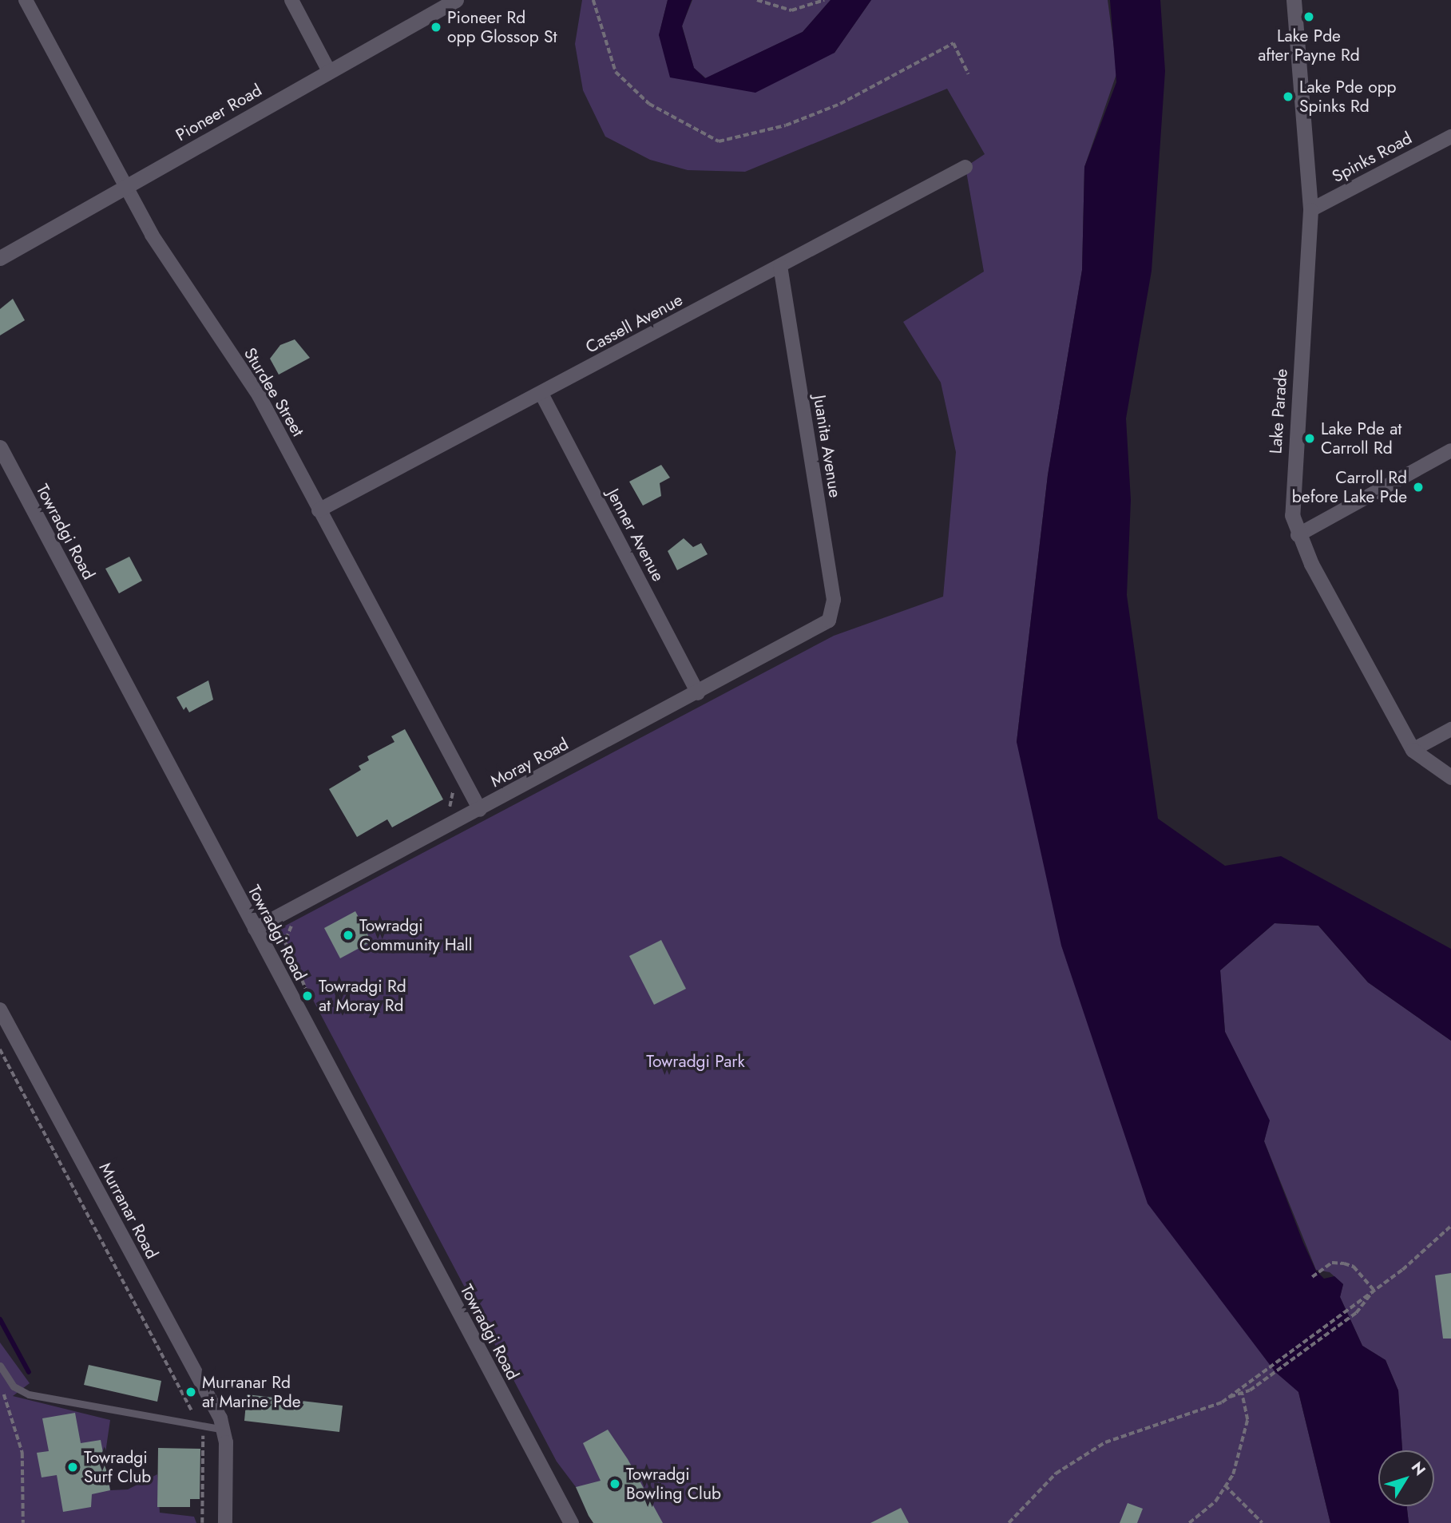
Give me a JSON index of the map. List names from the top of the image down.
{
  "streets": {
    "main road": ["Pioneer Road", "Lake Parade", "Towradgi Road"],
    "street": [
      "Spinks Road",
      "Cassell Avenue",
      "Sturdee Street",
      "Juanita Avenue",
      "Jenner Avenue",
      "Moray Road",
      "Murranar Road"
    ]
  },
  "crossings": [
    ["Pioneer Road", "Sturdee Street"],
    ["Spinks Road", "Lake Parade"],
    ["Cassell Avenue", "Sturdee Street"],
    ["Cassell Avenue", "Juanita Avenue"],
    ["Cassell Avenue", "Jenner Avenue"],
    ["Sturdee Street", "Moray Road"],
    ["Juanita Avenue", "Moray Road"],
    ["Towradgi Road", "Moray Road"],
    ["Jenner Avenue", "Moray Road"]
  ],
  "parks": ["Towradgi Park"],
  "places": [
    "Lake Pde after Payne Rd",
    "Pioneer Rd opp Glossop St",
    "Lake Pde opp Spinks Rd",
    "Lake Pde at Carroll Rd",
    "Carroll Rd before Lake Pde",
    "Towradgi Community Hall",
    "Towradgi Rd at Moray Rd",
    "Murranar Rd at Marine Pde",
    "Towradgi Surf Club",
    "Towradgi Bowling Club"
  ],
  "north": "top right"
}
